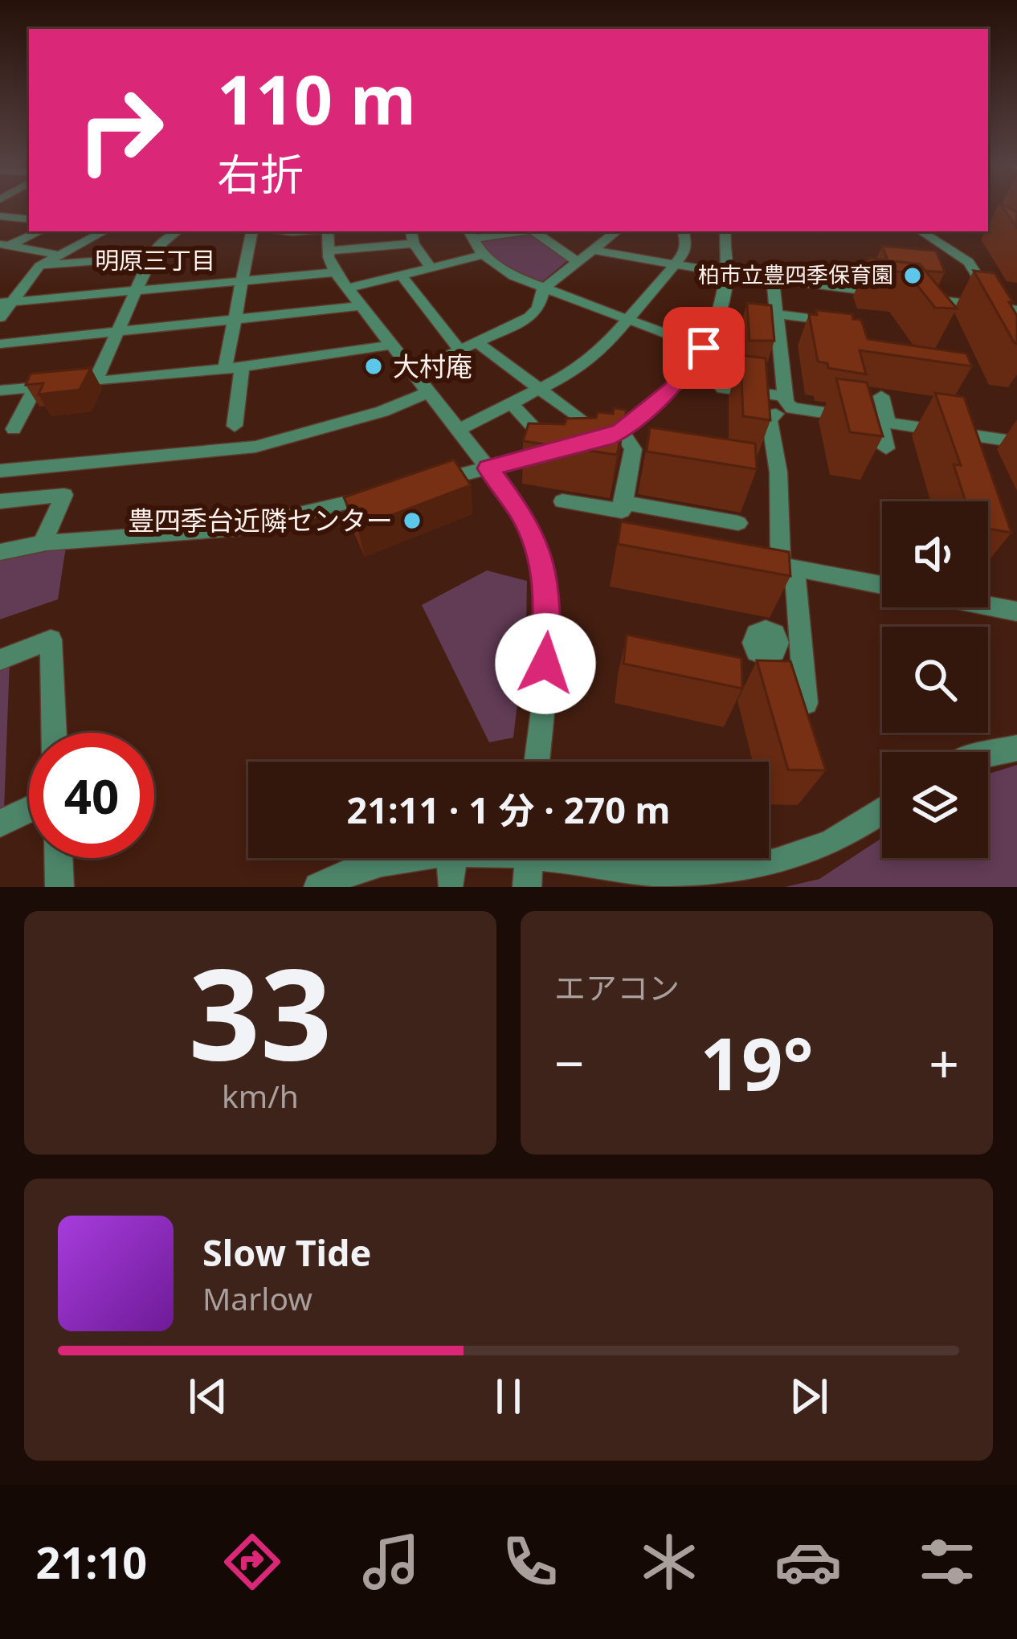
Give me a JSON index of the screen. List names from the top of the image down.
{
  "districts": ["明原三丁目"],
  "places": ["柏市立豊四季保育園", "大村庵", "豊四季台近隣センター"],
  "page": {
    "turn": ["110 m", "右折"],
    "limit": "40",
    "trip": "21:11 · 1 分 · 270 m",
    "tile": [
      ["33", "km/h"],
      "エアコン"
    ],
    "heat": ["−", "19°", "+"],
    "song": ["Slow Tide", "Marlow"],
    "tabs": "21:10"
  }
}
